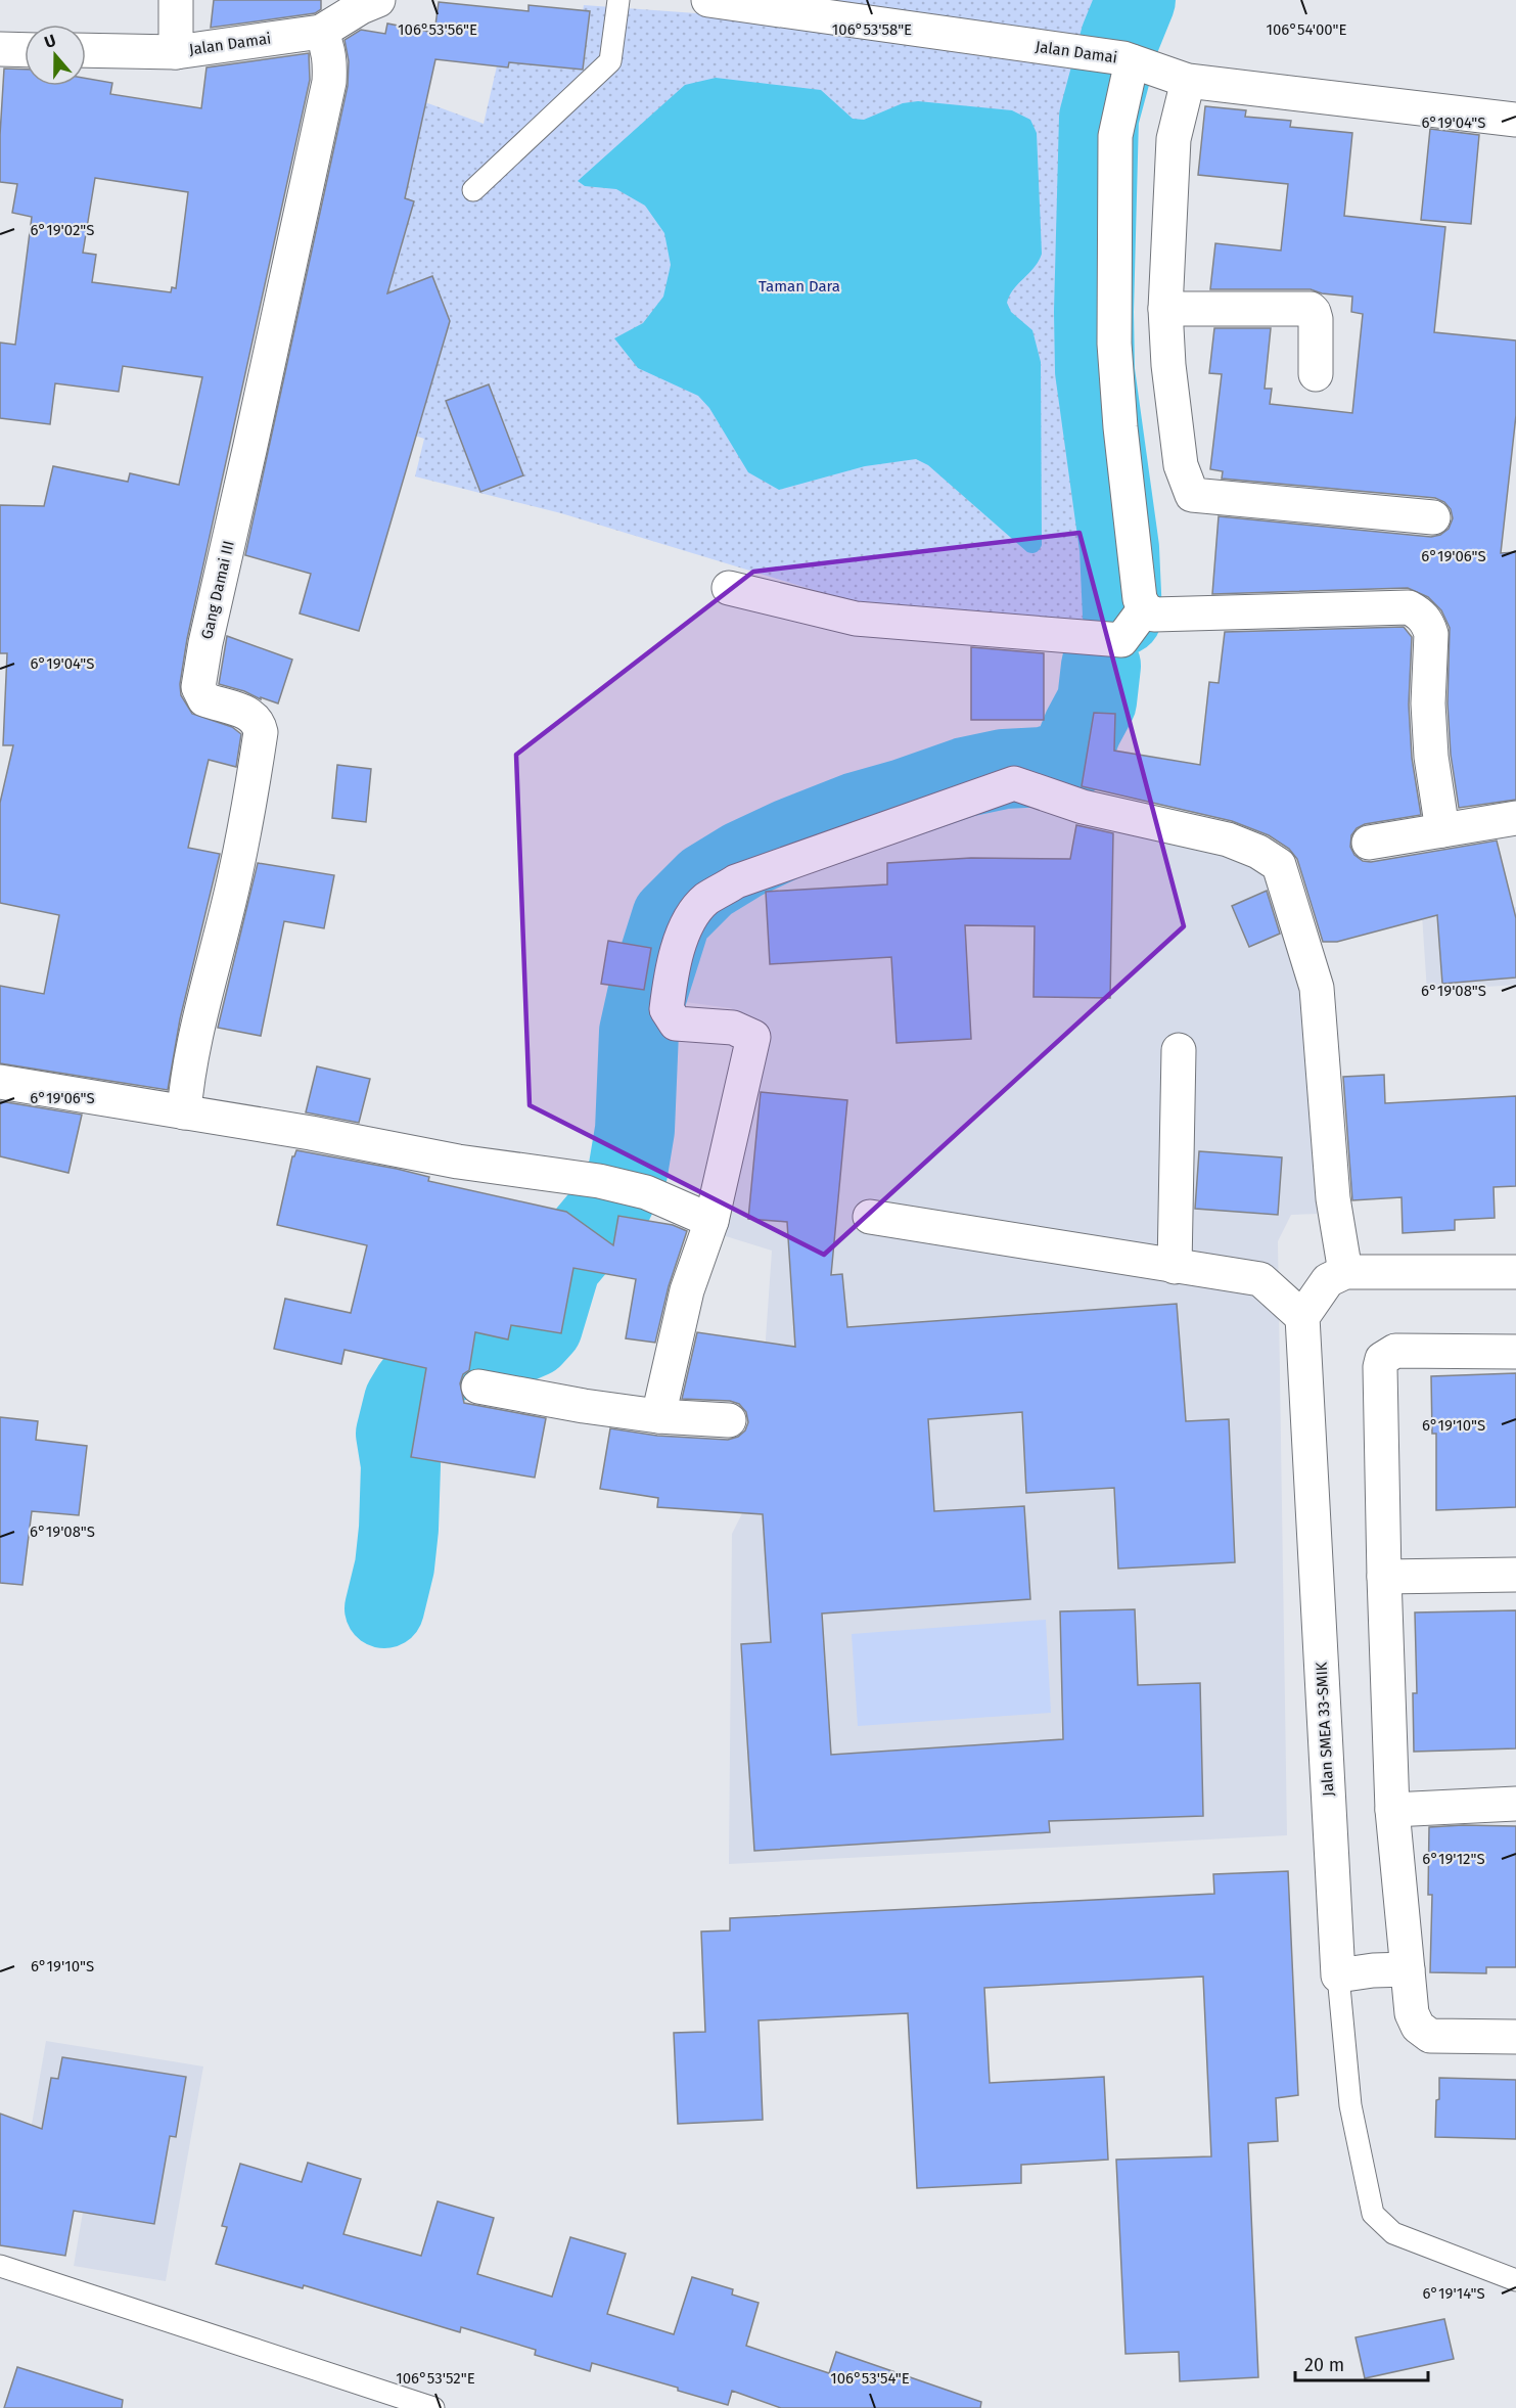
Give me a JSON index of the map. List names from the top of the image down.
{
  "streets": {
    "street": ["Jalan Damai", "Gang Damai III", "Jalan SMEA 33-SMIK"]
  },
  "crossings": [
    ["Jalan Damai", "Gang Damai III"]
  ],
  "parks": ["Taman Dara"],
  "scale_bar": "20 m",
  "north": "top",
  "coordinates": [
    "106°53'58\"E",
    "106°53'56\"E",
    "106°54'00\"E",
    "6°19'04\"S",
    "6°19'02\"S",
    "6°19'06\"S",
    "6°19'08\"S",
    "6°19'10\"S",
    "6°19'12\"S",
    "6°19'14\"S",
    "106°53'52\"E",
    "106°53'54\"E"
  ]
}
